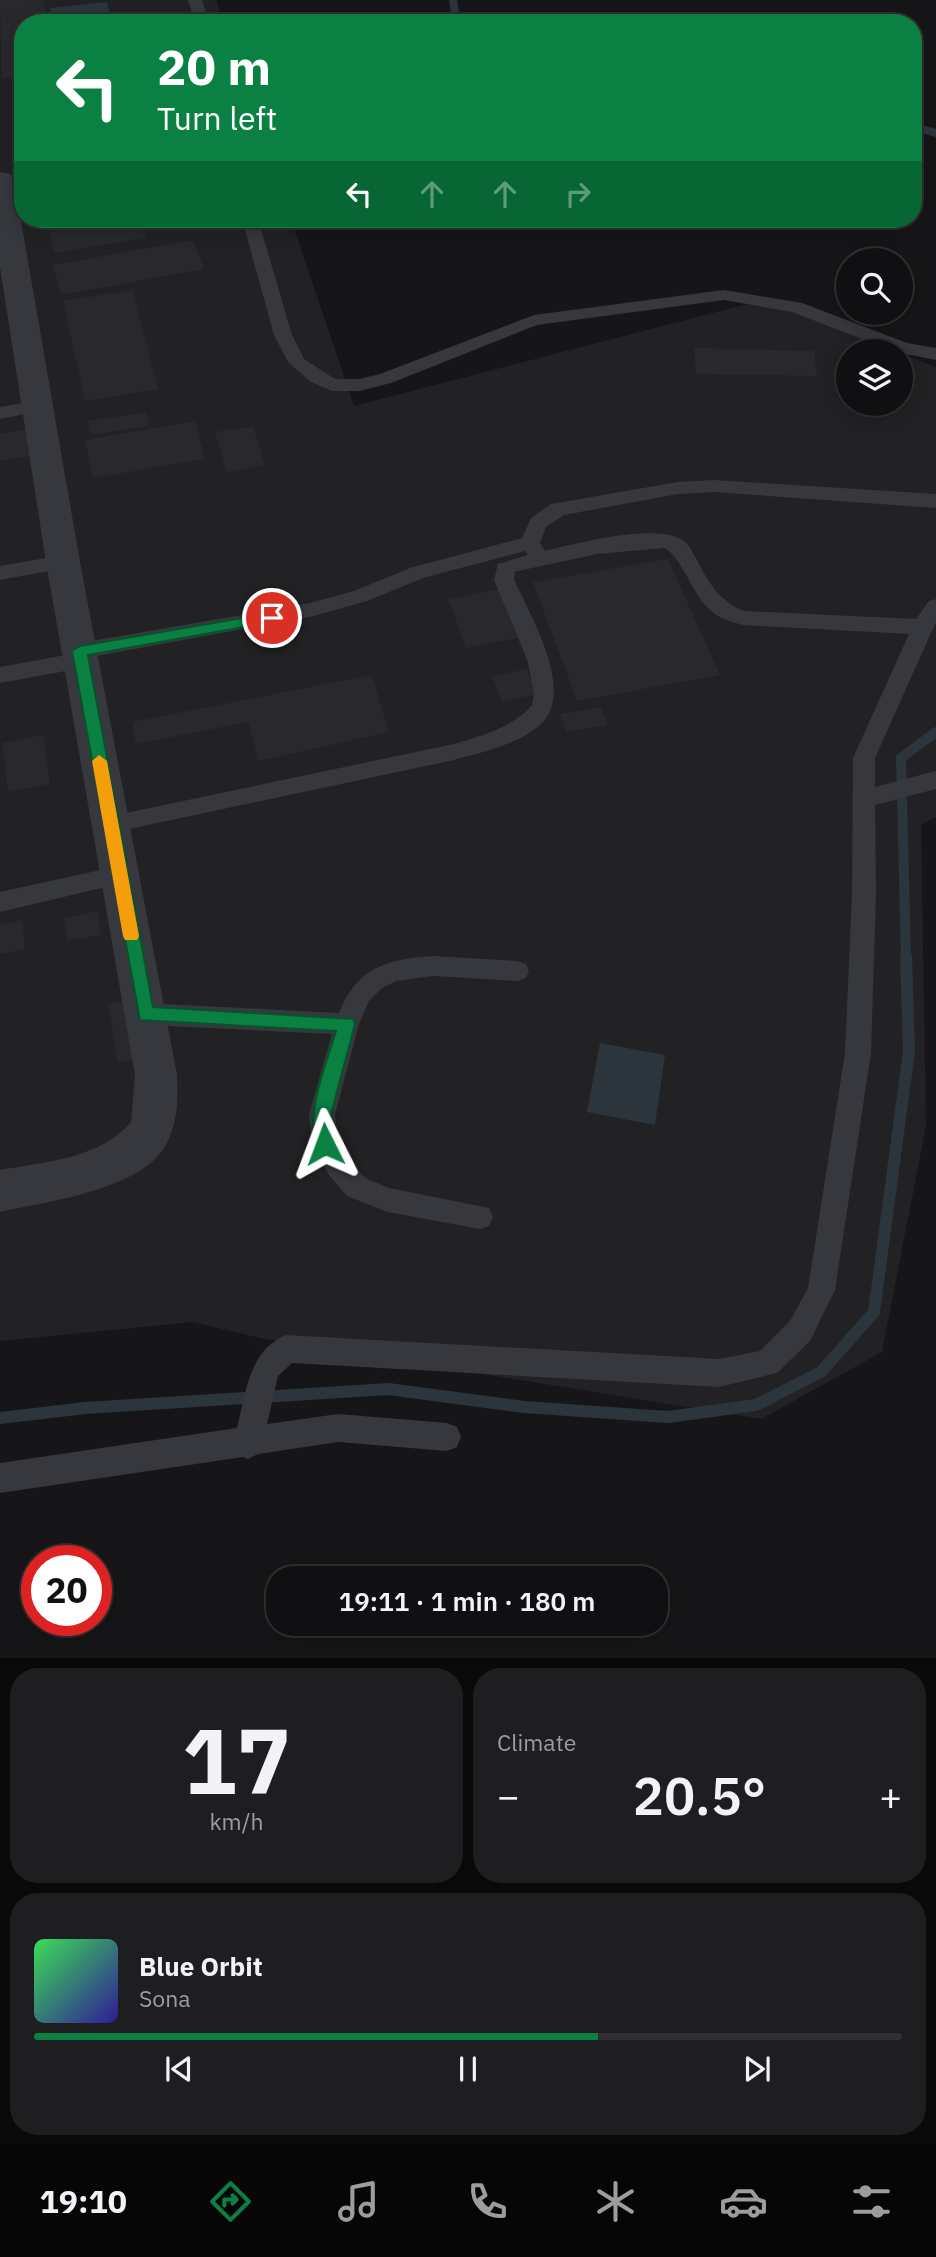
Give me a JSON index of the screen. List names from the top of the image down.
{
  "page": {
    "turn": ["20 m", "Turn left"],
    "limit": "20",
    "trip": "19:11 · 1 min · 180 m",
    "tile": [
      ["17", "km/h"],
      "Climate"
    ],
    "heat": ["−", "20.5°", "+"],
    "song": ["Blue Orbit", "Sona"],
    "tabs": "19:10"
  }
}
